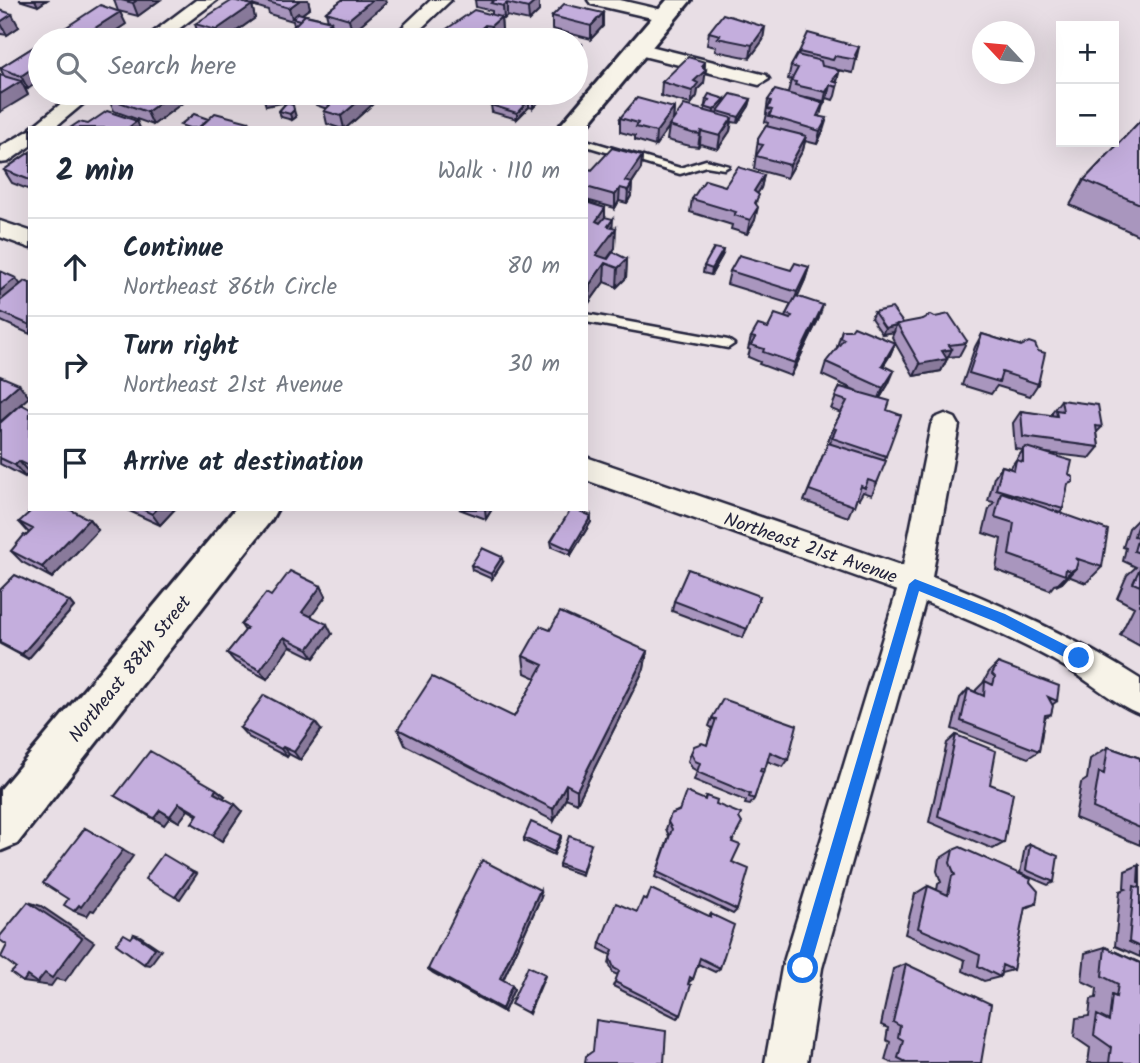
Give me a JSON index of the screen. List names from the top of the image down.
{
  "streets": {
    "street": ["Northeast 21st Avenue", "Northeast 88th Street"]
  },
  "north": "top left",
  "page": {
    "map_buttons": ["+", "−"],
    "search": "Search here",
    "heading": ["2 min", "Walk · 110 m"],
    "list": [
      ["Continue", "Northeast 86th Circle", "80 m"],
      ["Turn right", "Northeast 21st Avenue", "30 m"],
      "Arrive at destination"
    ]
  }
}
